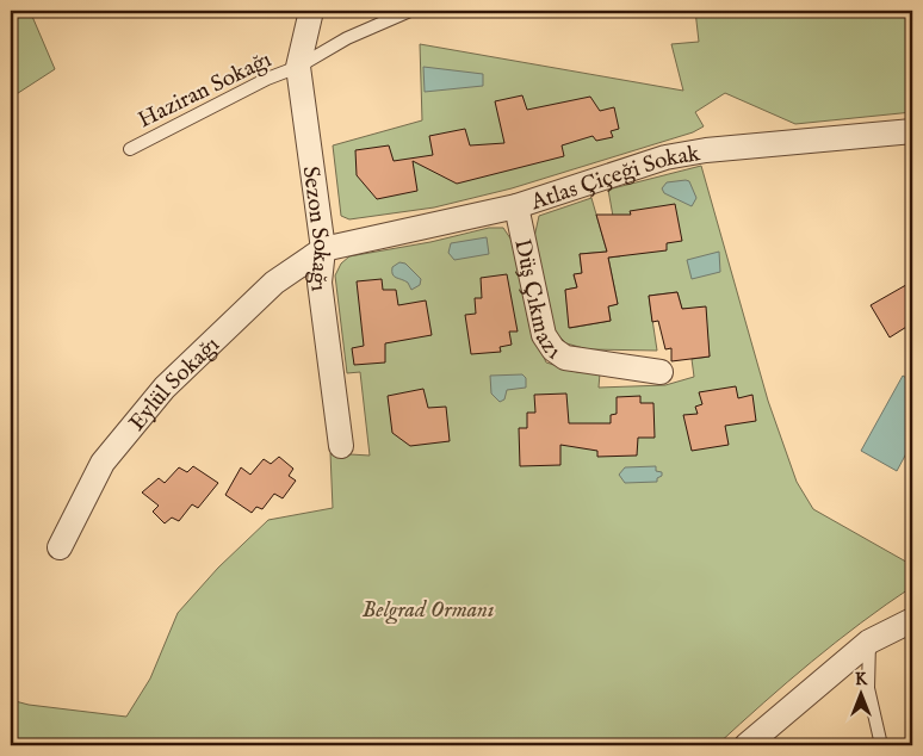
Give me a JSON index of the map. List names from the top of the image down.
{
  "streets": {
    "street": [
      "Atlas Çiçeği Sokak",
      "Sezon Sokağı",
      "Düş Çıkmazı",
      "Eylül Sokağı"
    ],
    "lane": ["Haziran Sokağı"]
  },
  "crossings": [
    ["Haziran Sokağı", "Sezon Sokağı"],
    ["Atlas Çiçeği Sokak", "Sezon Sokağı"],
    ["Atlas Çiçeği Sokak", "Düş Çıkmazı"],
    ["Atlas Çiçeği Sokak", "Eylül Sokağı"],
    ["Sezon Sokağı", "Eylül Sokağı"]
  ],
  "parks": ["Belgrad Ormanı"],
  "north": "top"
}
